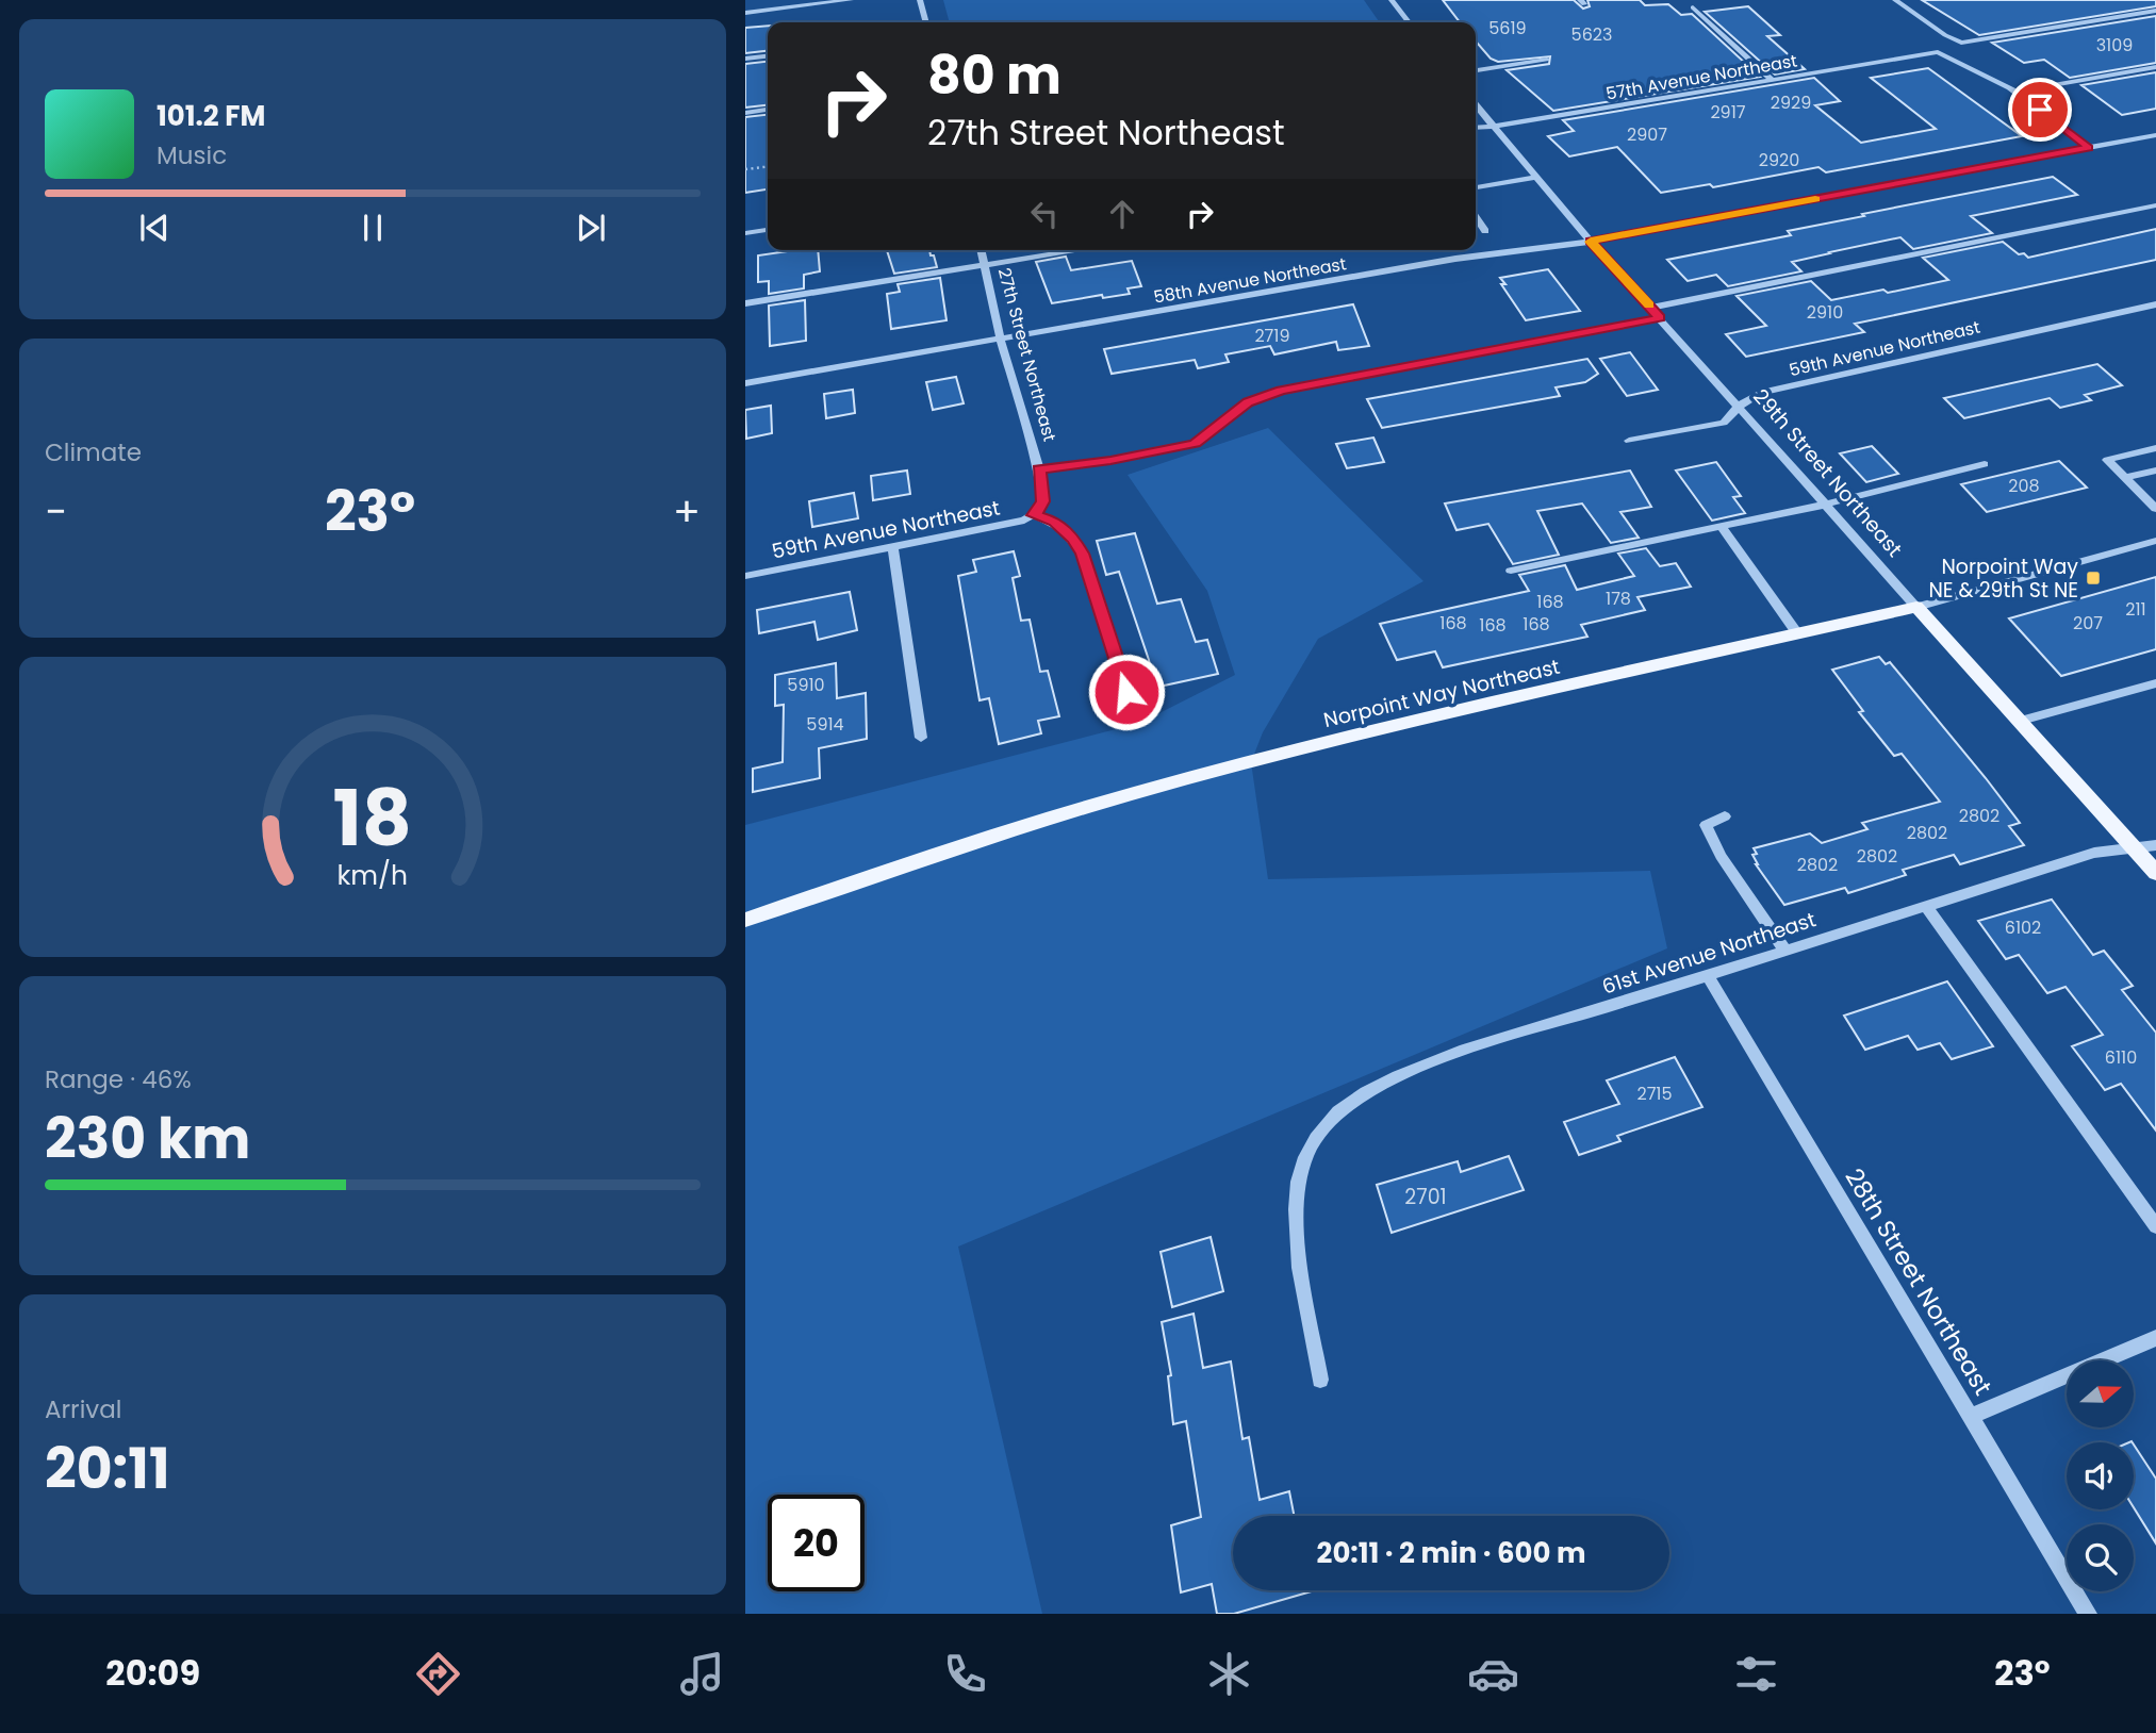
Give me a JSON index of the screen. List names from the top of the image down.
{
  "streets": {
    "main road": ["29th Street Northeast", "Norpoint Way Northeast"],
    "street": [
      "57th Avenue Northeast",
      "58th Avenue Northeast",
      "59th Avenue Northeast",
      "27th Street Northeast",
      "61st Avenue Northeast",
      "28th Street Northeast"
    ]
  },
  "crossings": [
    ["57th Avenue Northeast", "29th Street Northeast"],
    ["58th Avenue Northeast", "27th Street Northeast"],
    ["58th Avenue Northeast", "29th Street Northeast"],
    ["59th Avenue Northeast", "27th Street Northeast"],
    ["59th Avenue Northeast", "29th Street Northeast"],
    ["29th Street Northeast", "Norpoint Way Northeast"],
    ["29th Street Northeast", "61st Avenue Northeast"],
    ["61st Avenue Northeast", "28th Street Northeast"]
  ],
  "places": {
    "transit": ["Norpoint Way NE & 29th St NE"]
  },
  "house_numbers": [
    "5619",
    "5623",
    "3109",
    "2929",
    "2917",
    "2907",
    "2920",
    "2910",
    "2719",
    "208",
    "178",
    "168",
    "211",
    "168",
    "207",
    "168",
    "168",
    "5910",
    "5914",
    "2802",
    "2802",
    "2802",
    "2802",
    "6102",
    "6110",
    "2715",
    "2701"
  ],
  "north": "right",
  "page": {
    "turn": ["80 m", "27th Street Northeast"],
    "song": ["101.2 FM", "Music"],
    "tile": [
      "Climate",
      ["Range · 46%", "230 km"],
      ["Arrival", "20:11"]
    ],
    "heat": ["−", "23°", "+"],
    "limit": "20",
    "trip": "20:11 · 2 min · 600 m",
    "tabs": ["20:09", "23°"],
    "gauge": ["18", "km/h"]
  }
}
